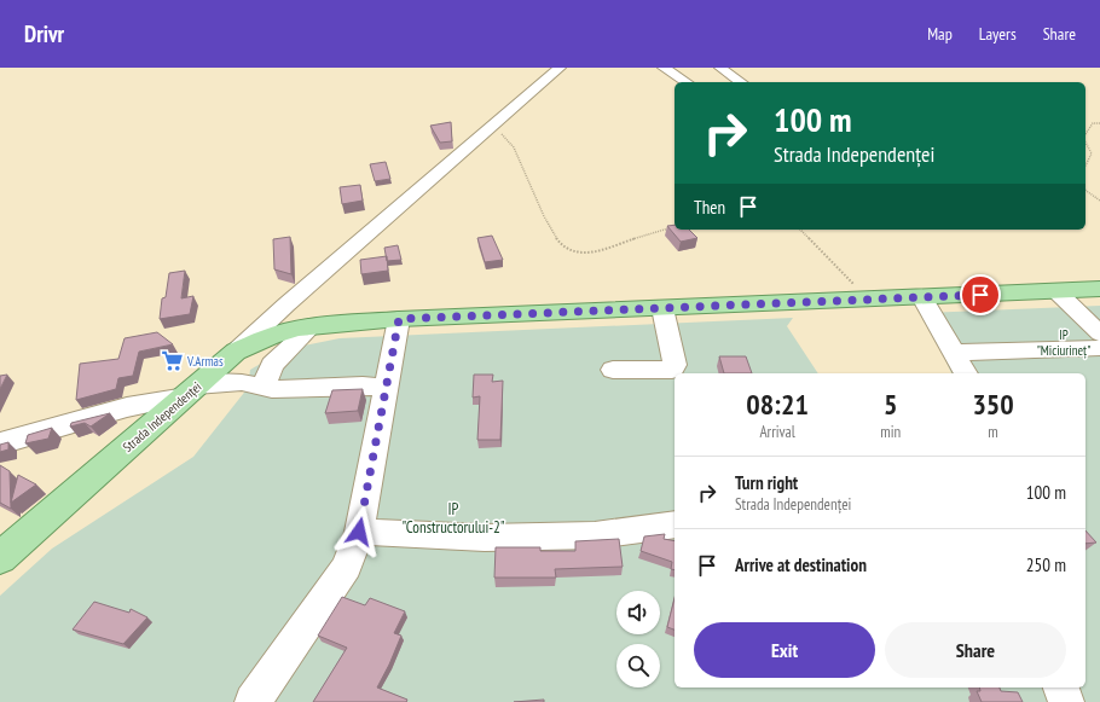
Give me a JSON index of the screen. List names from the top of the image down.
{
  "streets": {
    "main road": ["Strada Independenței"]
  },
  "parks": ["IP \"Miciurineț\"", "IP \"Constructorului-2\""],
  "places": {
    "supermarket": ["V.Armas"]
  },
  "page": {
    "header": "Drivr",
    "nav": ["Map", "Layers", "Share"],
    "turn": ["100 m", "Strada Independenței"],
    "then": "Then",
    "eta": [
      "08:21",
      "Arrival",
      "5",
      "min",
      "350",
      "m"
    ],
    "list": [
      {
        "name": "Turn right",
        "note": "Strada Independenței",
        "value": "100 m"
      },
      {
        "name": "Arrive at destination",
        "value": "250 m"
      }
    ],
    "buttons": ["Exit", "Share"]
  }
}
